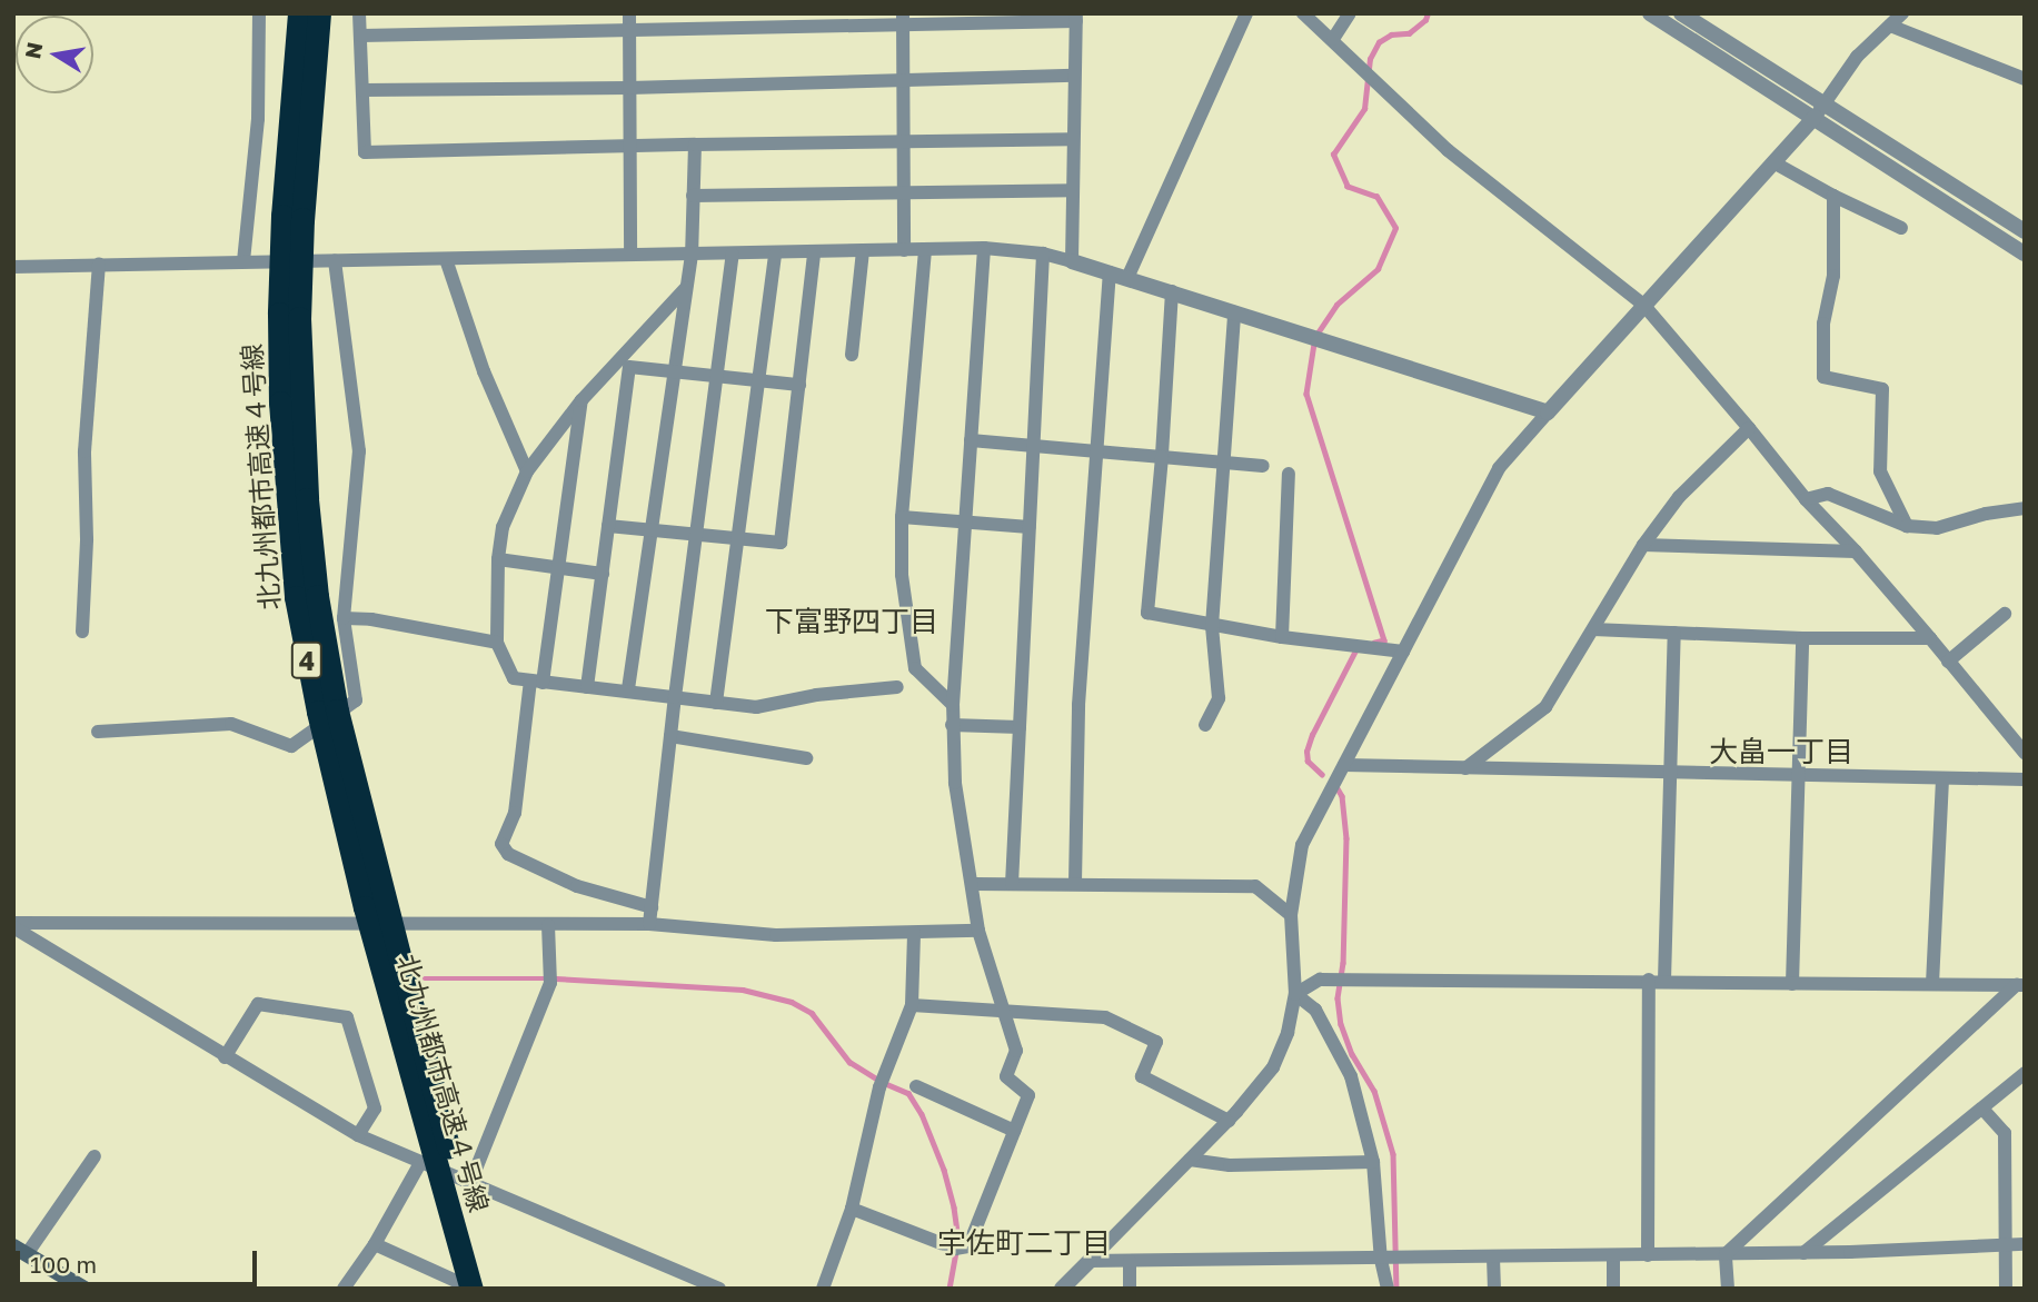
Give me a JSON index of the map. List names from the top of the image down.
{
  "streets": {
    "highway": ["北九州都市高速４号線", "4"]
  },
  "districts": ["下富野四丁目", "大畠一丁目", "宇佐町二丁目"],
  "scale_bar": "100 m",
  "north": "left"
}
